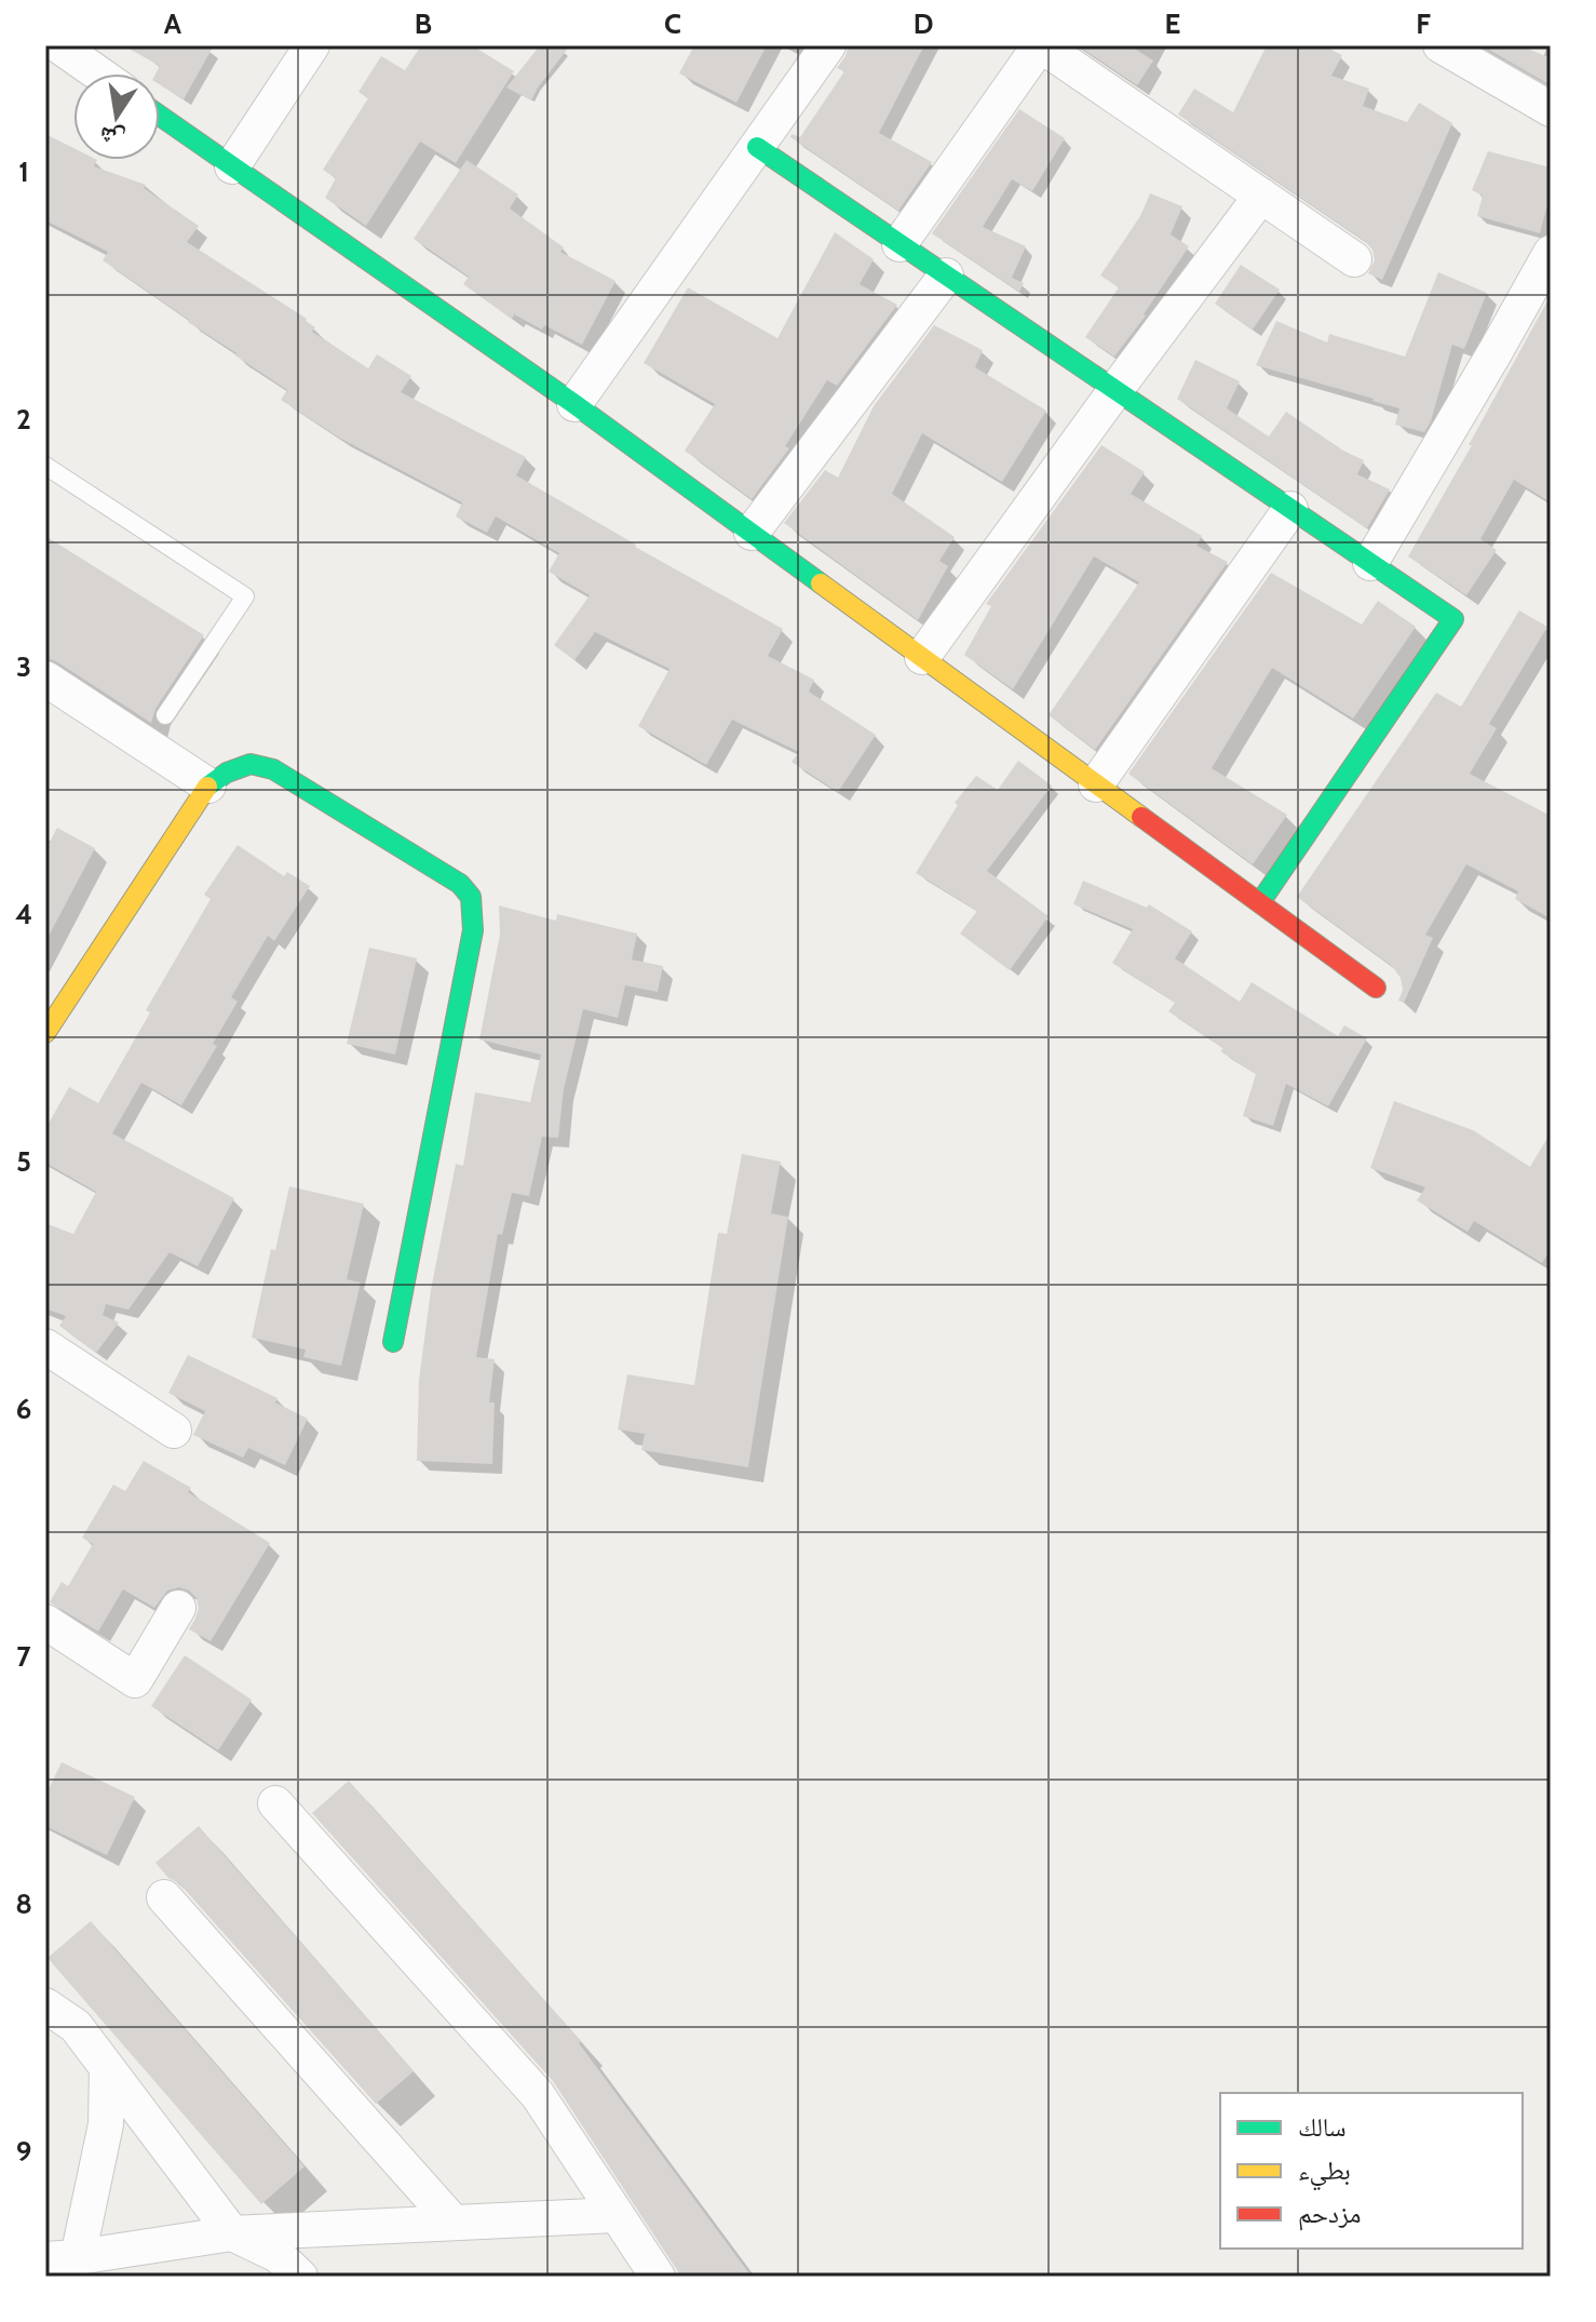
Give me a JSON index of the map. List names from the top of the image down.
{
  "legend": ["سالك", "بطيء", "مزدحم"],
  "north": "bottom",
  "grid": {
    "columns": [
      "A",
      "B",
      "C",
      "D",
      "E",
      "F"
    ],
    "rows": [
      "1",
      "2",
      "3",
      "4",
      "5",
      "6",
      "7",
      "8",
      "9"
    ]
  }
}
